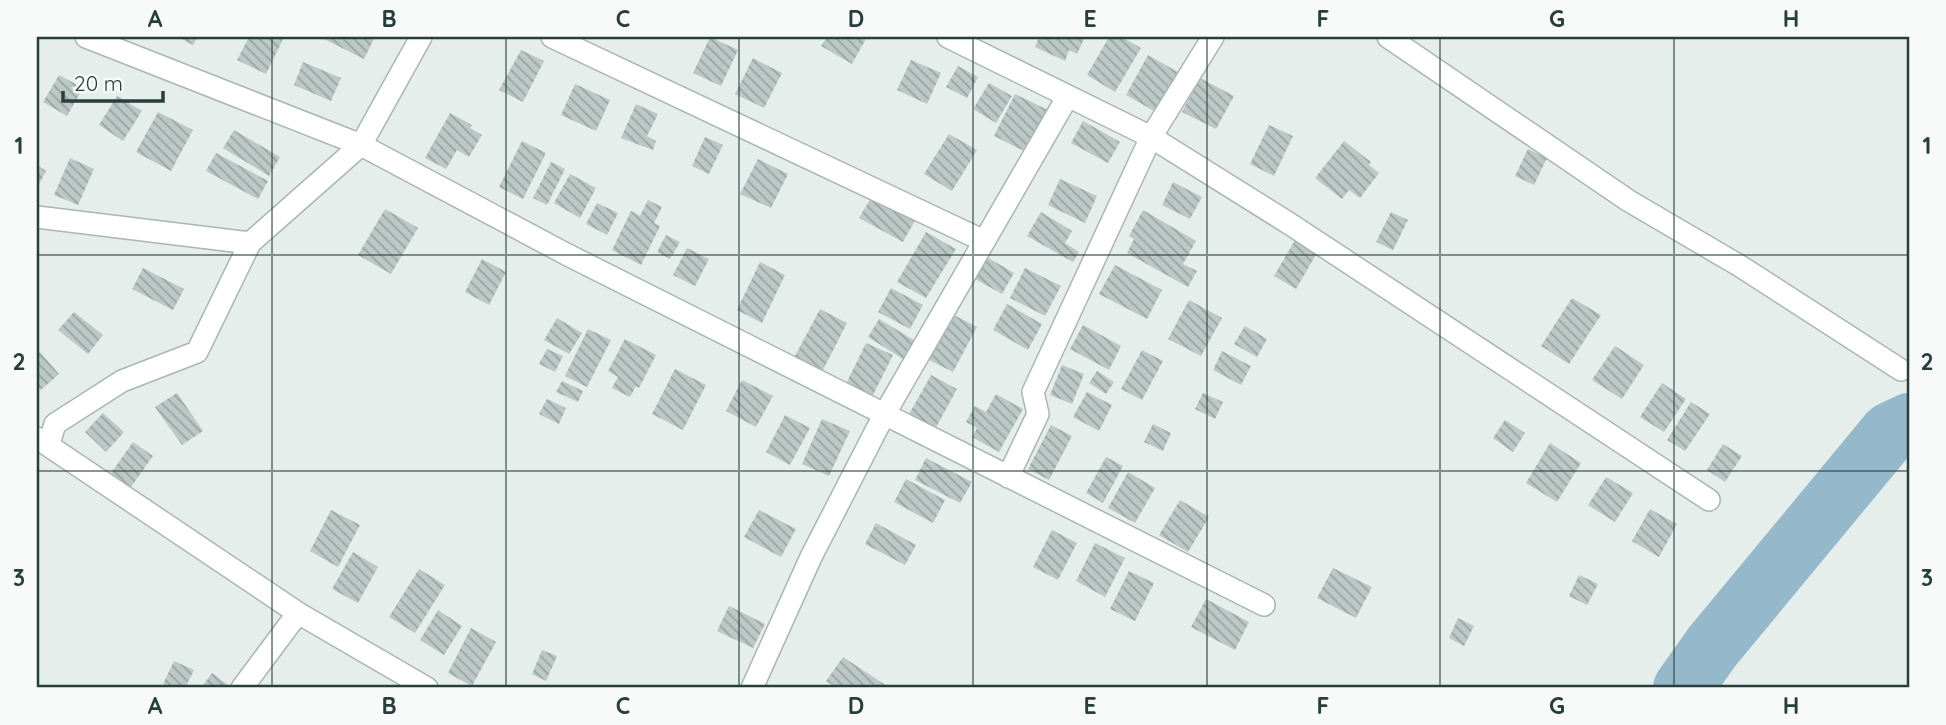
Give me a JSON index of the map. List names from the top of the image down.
{
  "scale_bar": "20 m",
  "grid": {
    "columns": [
      "A",
      "B",
      "C",
      "D",
      "E",
      "F",
      "G",
      "H"
    ],
    "rows": ["1", "2", "3"]
  }
}
